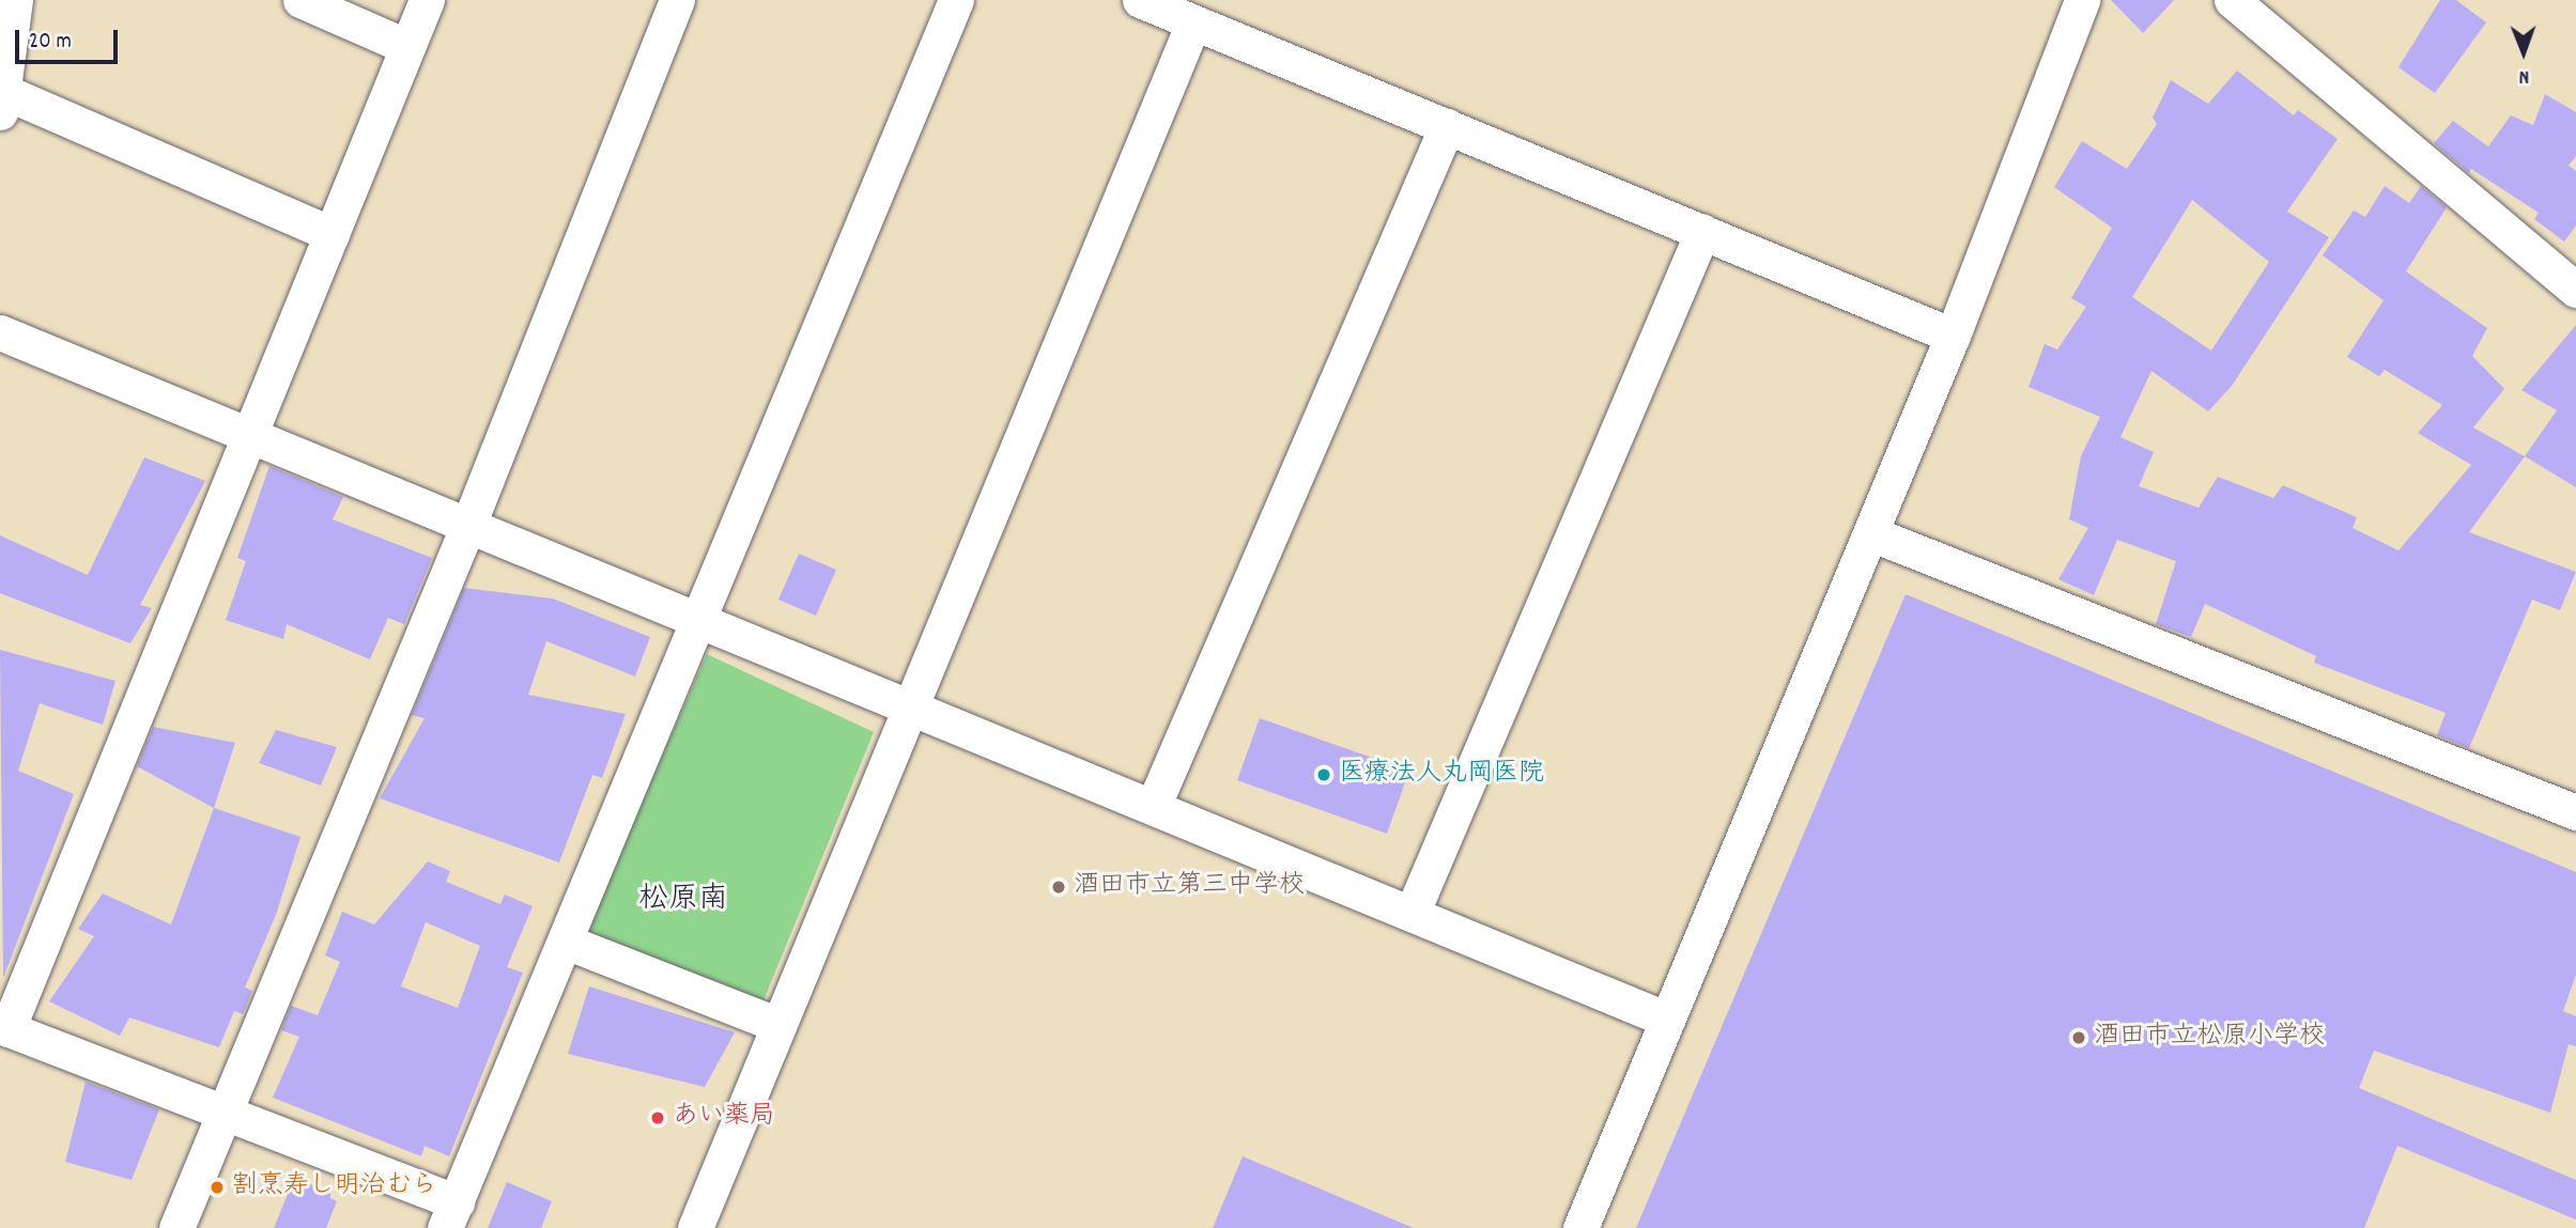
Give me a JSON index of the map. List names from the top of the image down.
{
  "districts": ["松原南"],
  "places": [
    "医療法人丸岡医院",
    "酒田市立第三中学校",
    "酒田市立松原小学校",
    "あい薬局",
    "割烹寿し明治むら"
  ],
  "scale_bar": "20 m",
  "north": "bottom"
}
